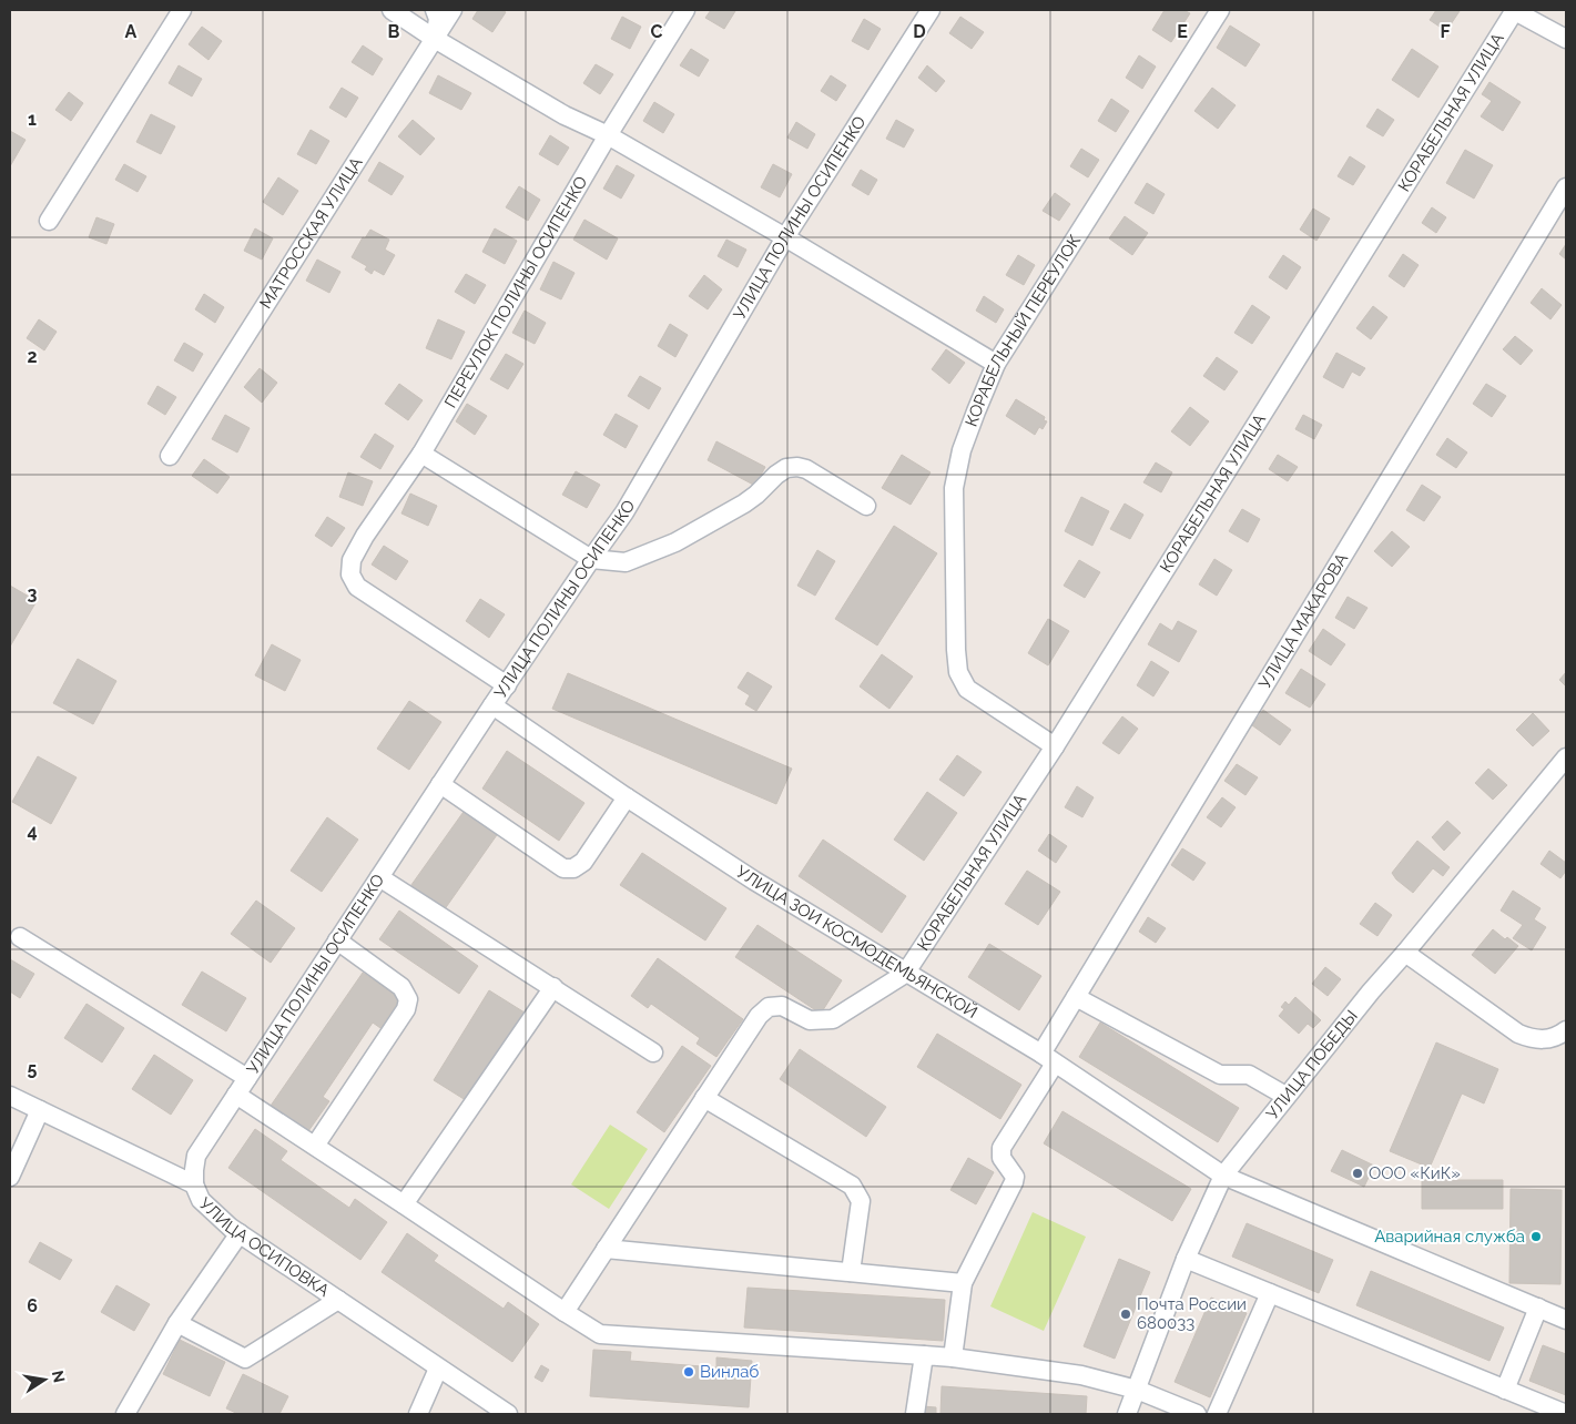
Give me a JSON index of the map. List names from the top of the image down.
{
  "streets": {
    "street": [
      "КОРАБЕЛЬНАЯ УЛИЦА",
      "УЛИЦА ПОЛИНЫ ОСИПЕНКО",
      "МАТРОССКАЯ УЛИЦА",
      "ПЕРЕУЛОК ПОЛИНЫ ОСИПЕНКО",
      "КОРАБЕЛЬНЫЙ ПЕРЕУЛОК",
      "УЛИЦА МАКАРОВА",
      "УЛИЦА ЗОИ КОСМОДЕМЬЯНСКОЙ",
      "УЛИЦА ПОБЕДЫ",
      "УЛИЦА ОСИПОВКА"
    ]
  },
  "crossings": [
    ["КОРАБЕЛЬНАЯ УЛИЦА", "КОРАБЕЛЬНЫЙ ПЕРЕУЛОК"],
    ["КОРАБЕЛЬНАЯ УЛИЦА", "УЛИЦА ЗОИ КОСМОДЕМЬЯНСКОЙ"],
    ["УЛИЦА ПОЛИНЫ ОСИПЕНКО", "ПЕРЕУЛОК ПОЛИНЫ ОСИПЕНКО"],
    ["УЛИЦА ПОЛИНЫ ОСИПЕНКО", "УЛИЦА ЗОИ КОСМОДЕМЬЯНСКОЙ"],
    ["УЛИЦА ПОЛИНЫ ОСИПЕНКО", "УЛИЦА ОСИПОВКА"],
    ["УЛИЦА МАКАРОВА", "УЛИЦА ЗОИ КОСМОДЕМЬЯНСКОЙ"],
    ["УЛИЦА ЗОИ КОСМОДЕМЬЯНСКОЙ", "УЛИЦА ПОБЕДЫ"]
  ],
  "places": [
    "ООО «КиК»",
    "Аварийная служба",
    "Почта России 680033",
    "Винлаб"
  ],
  "north": "right",
  "grid": {
    "columns": [
      "A",
      "B",
      "C",
      "D",
      "E",
      "F"
    ],
    "rows": [
      "1",
      "2",
      "3",
      "4",
      "5",
      "6"
    ]
  }
}
